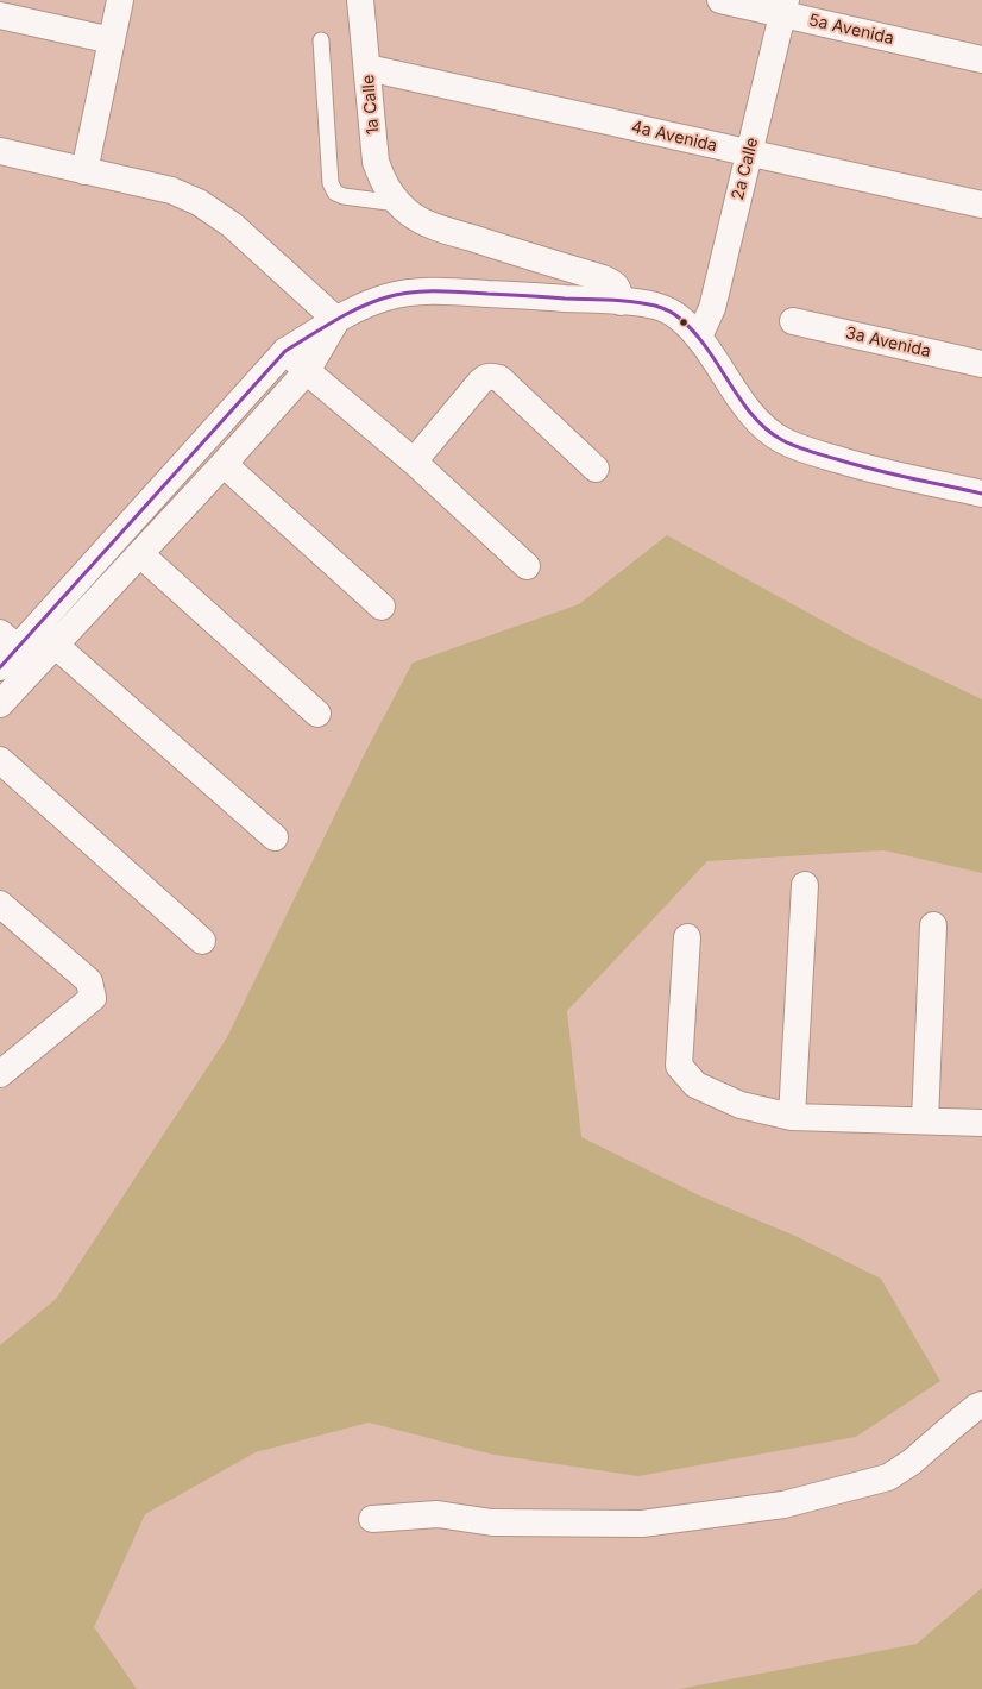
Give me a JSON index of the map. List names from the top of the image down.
{
  "streets": {
    "street": [
      "5a Avenida",
      "1a Calle",
      "4a Avenida",
      "2a Calle",
      "3a Avenida"
    ]
  },
  "crossings": [
    ["5a Avenida", "2a Calle"],
    ["1a Calle", "4a Avenida"],
    ["4a Avenida", "2a Calle"]
  ]
}
